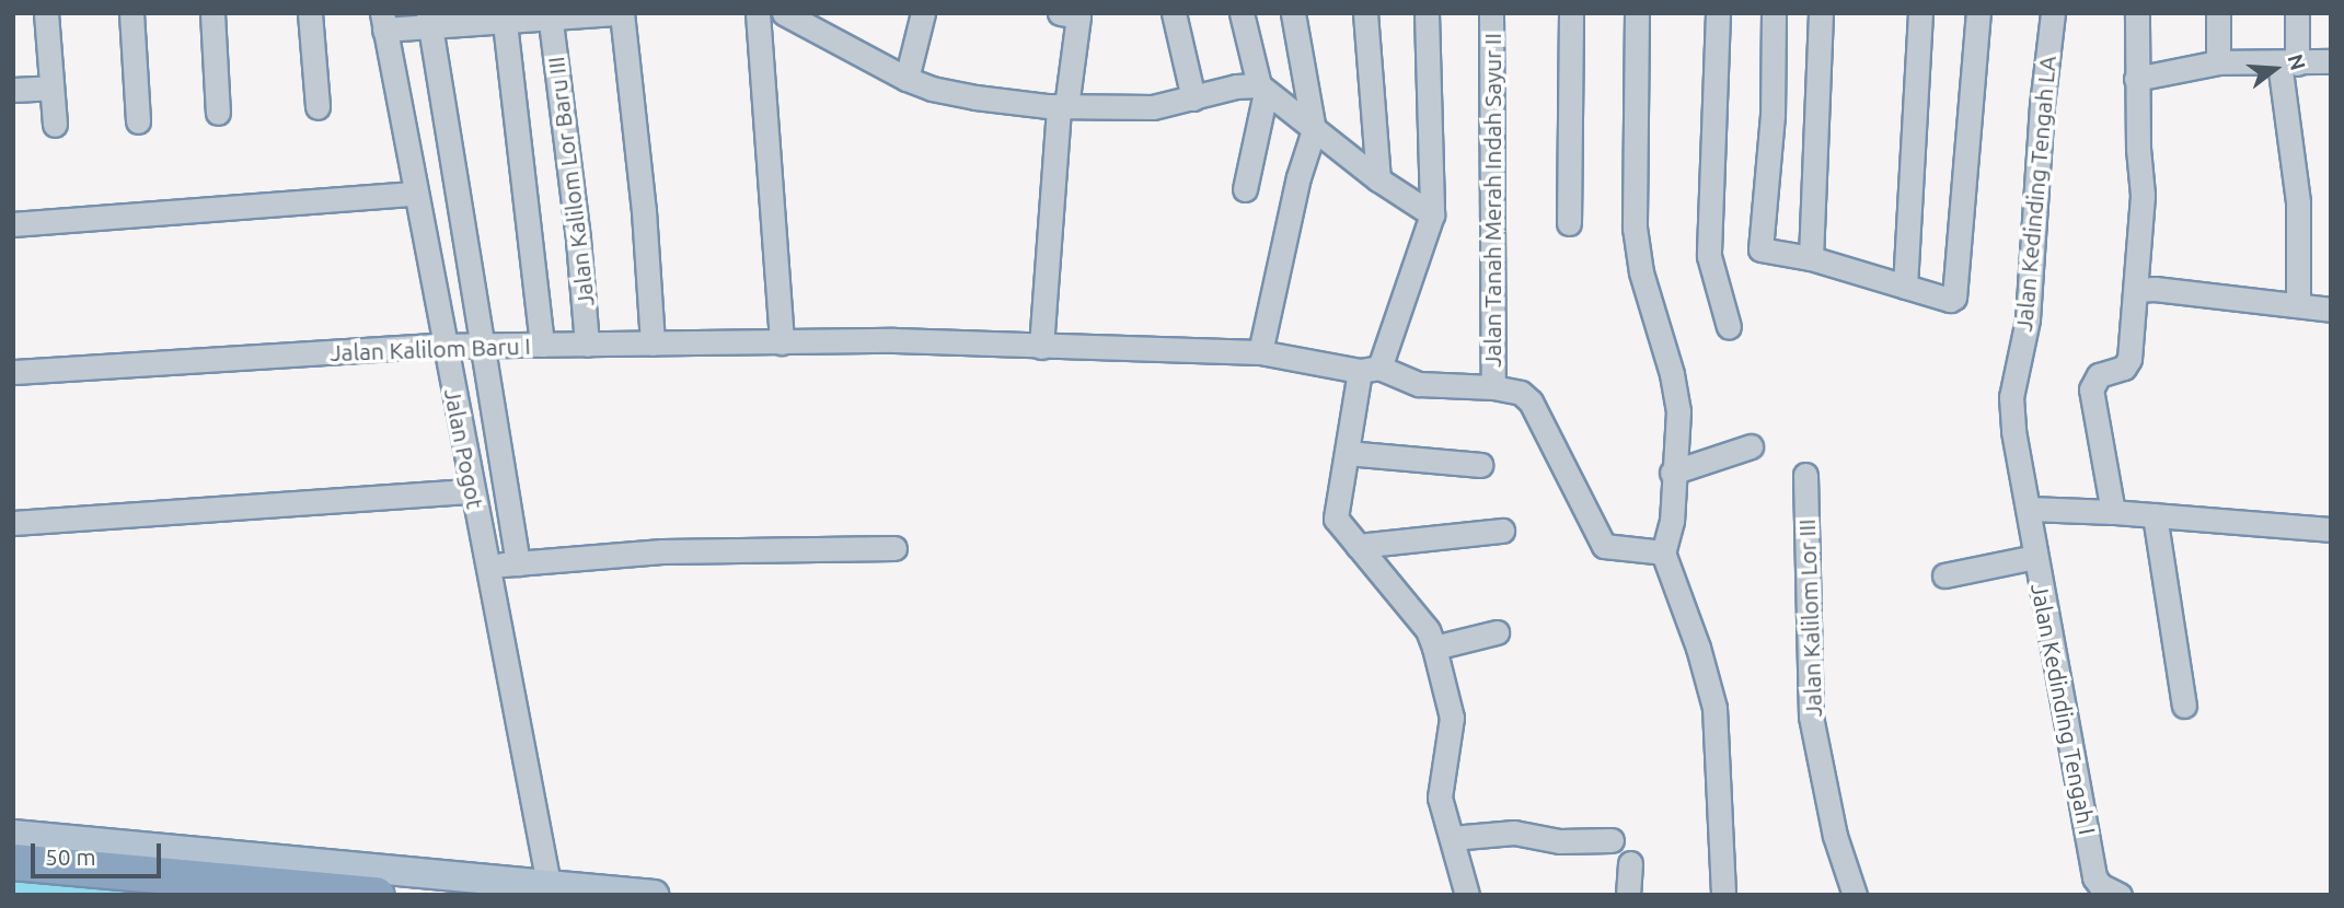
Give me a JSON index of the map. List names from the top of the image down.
{
  "streets": {
    "street": [
      "Jalan Kalilom Lor Baru III",
      "Jalan Kedinding Tengah LA",
      "Jalan Tanah Merah Indah Sayur II",
      "Jalan Kalilom Baru I",
      "Jalan Pogot",
      "Jalan Kalilom Lor III",
      "Jalan Kedinding Tengah I"
    ]
  },
  "crossings": [
    ["Jalan Kalilom Lor Baru III", "Jalan Kalilom Baru I"],
    ["Jalan Kedinding Tengah LA", "Jalan Kedinding Tengah I"],
    ["Jalan Tanah Merah Indah Sayur II", "Jalan Kalilom Baru I"],
    ["Jalan Kalilom Baru I", "Jalan Pogot"]
  ],
  "scale_bar": "50 m",
  "north": "right"
}
